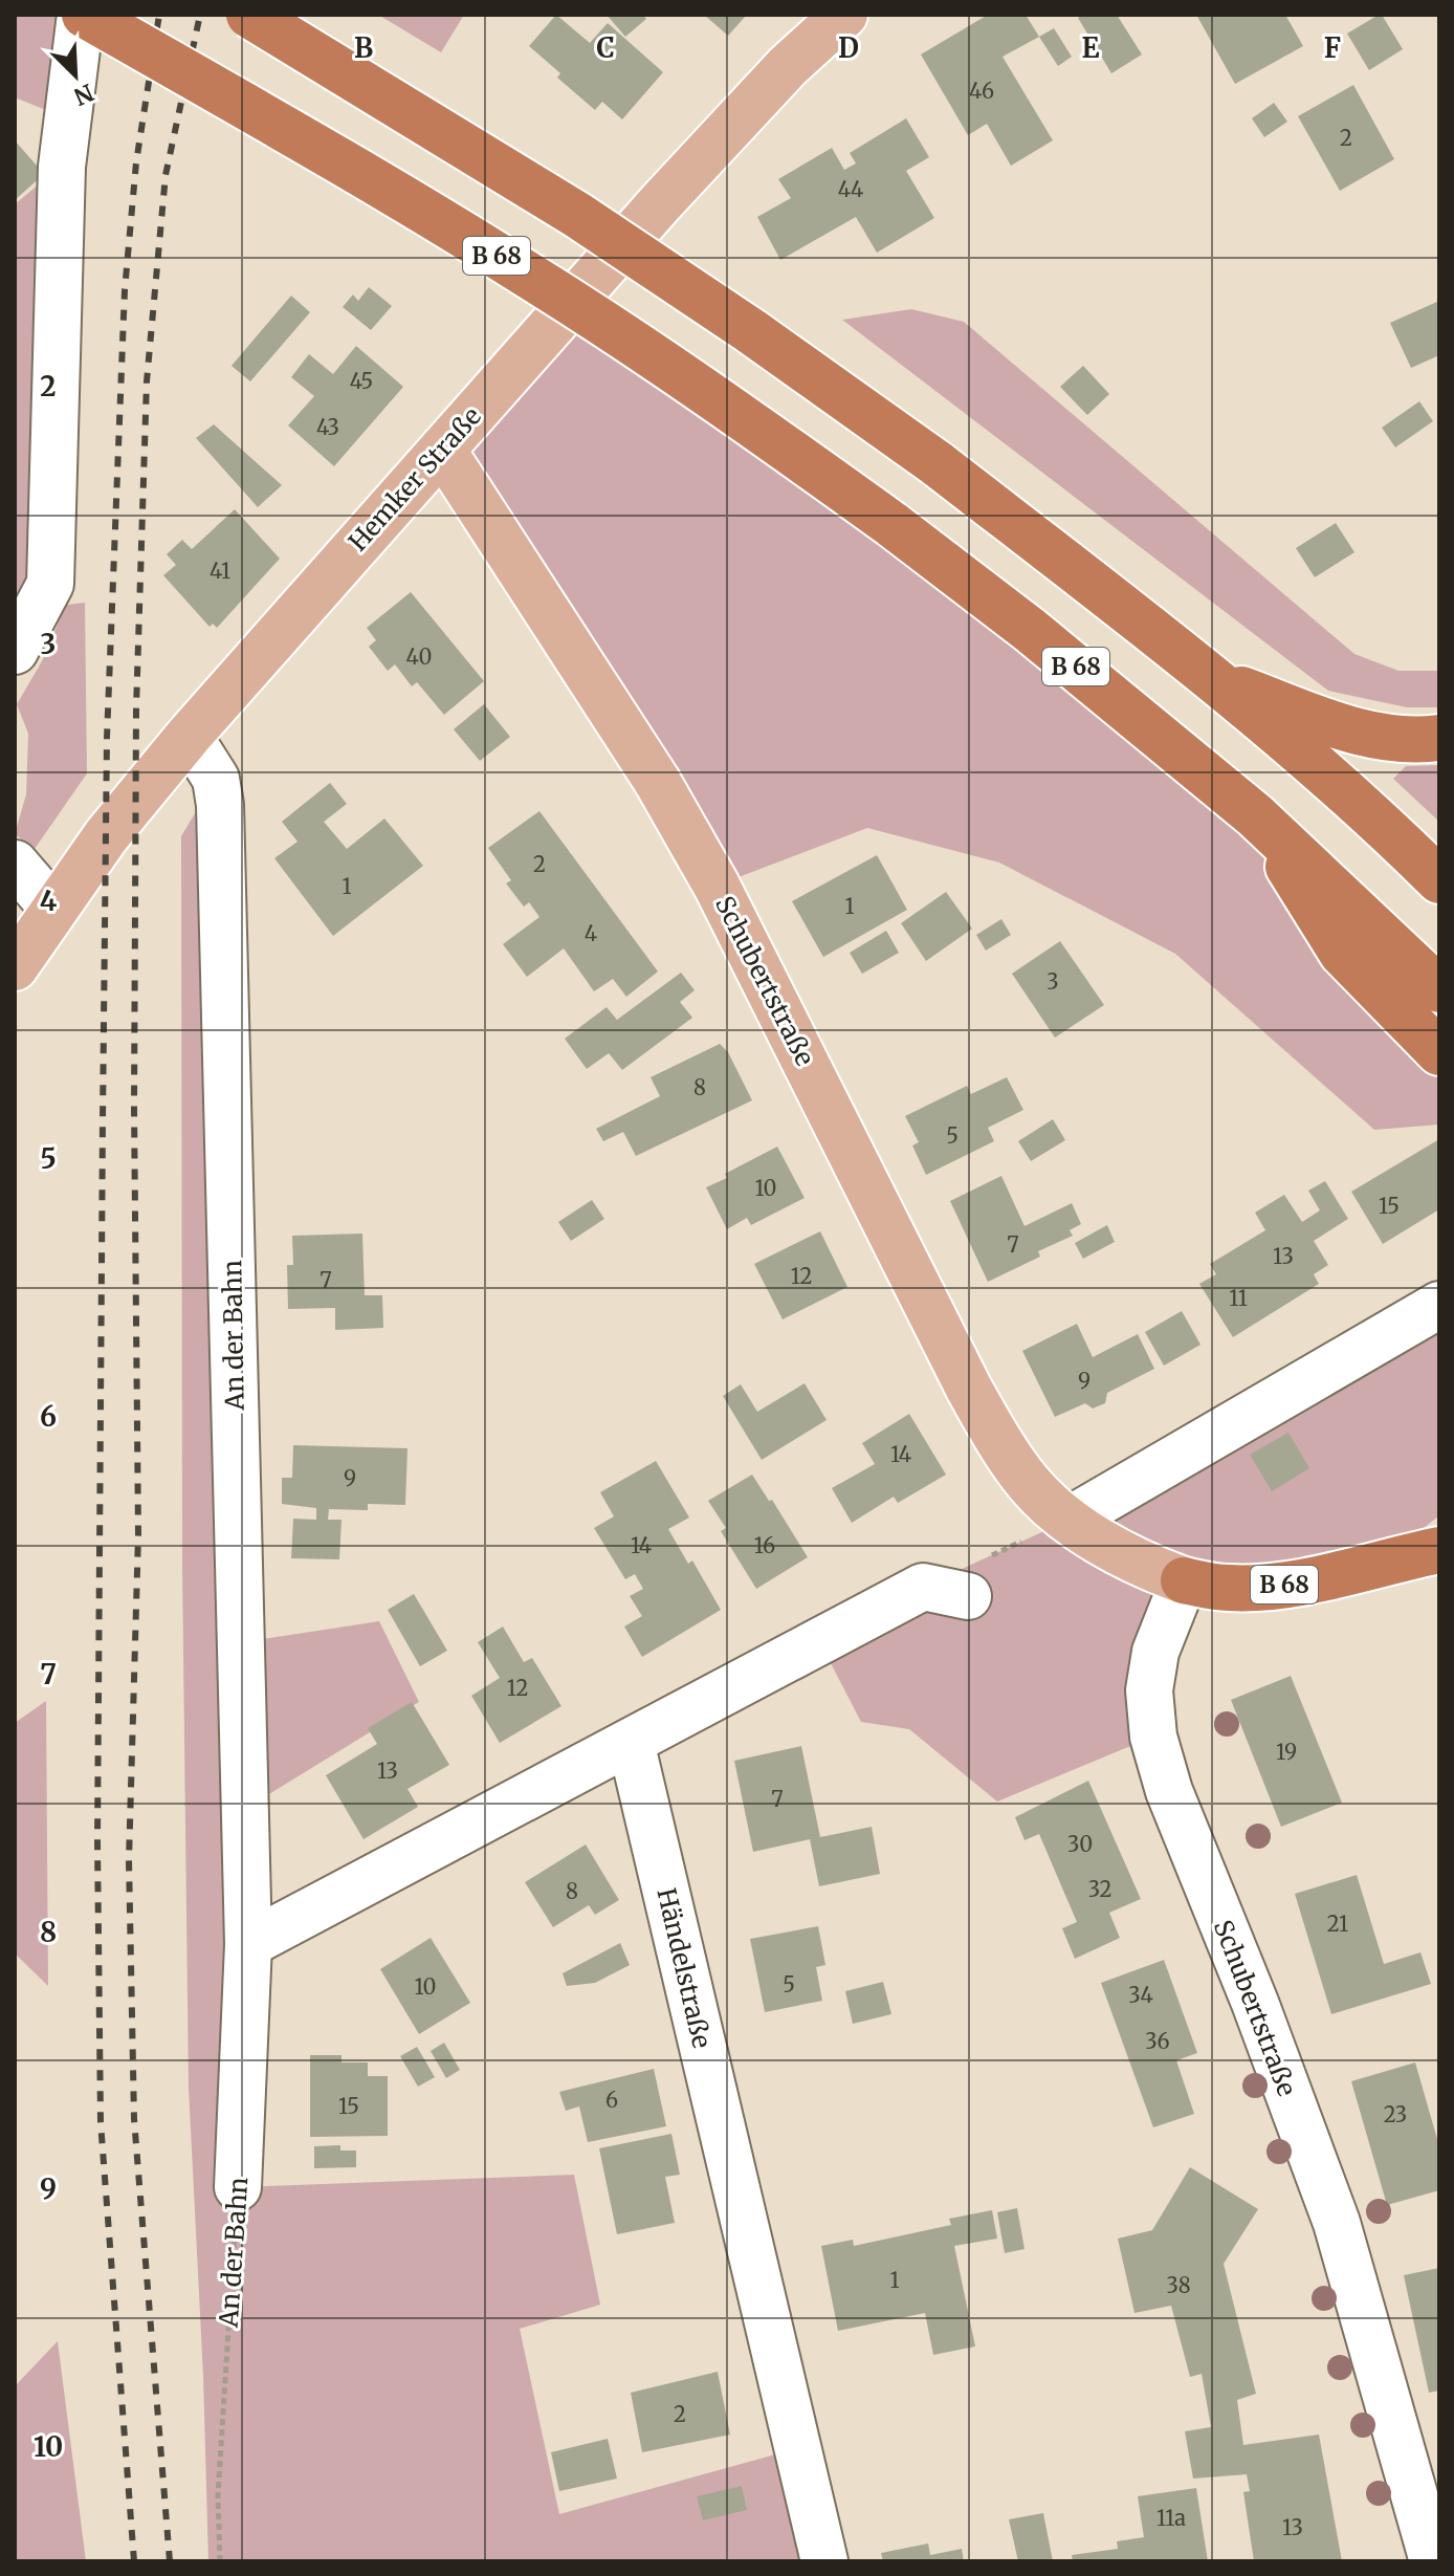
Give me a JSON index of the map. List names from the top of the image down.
{
  "streets": {
    "highway": ["B 68"],
    "main road": ["Hemker Straße", "Schubertstraße"],
    "street": ["An der Bahn", "Händelstraße"]
  },
  "crossings": [
    ["B 68", "Schubertstraße"],
    ["Hemker Straße", "Schubertstraße"],
    ["Hemker Straße", "An der Bahn"]
  ],
  "house_numbers": [
    "46",
    "2",
    "44",
    "45",
    "43",
    "41",
    "40",
    "2",
    "1",
    "1",
    "4",
    "3",
    "8",
    "5",
    "10",
    "15",
    "7",
    "13",
    "12",
    "7",
    "11",
    "9",
    "14",
    "9",
    "14",
    "16",
    "12",
    "19",
    "13",
    "7",
    "30",
    "32",
    "8",
    "21",
    "5",
    "10",
    "34",
    "36",
    "6",
    "15",
    "23",
    "1",
    "38",
    "2",
    "11a",
    "13"
  ],
  "north": "bottom right",
  "grid": {
    "columns": [
      "B",
      "C",
      "D",
      "E",
      "F"
    ],
    "rows": [
      "2",
      "3",
      "4",
      "5",
      "6",
      "7",
      "8",
      "9",
      "10"
    ]
  }
}
